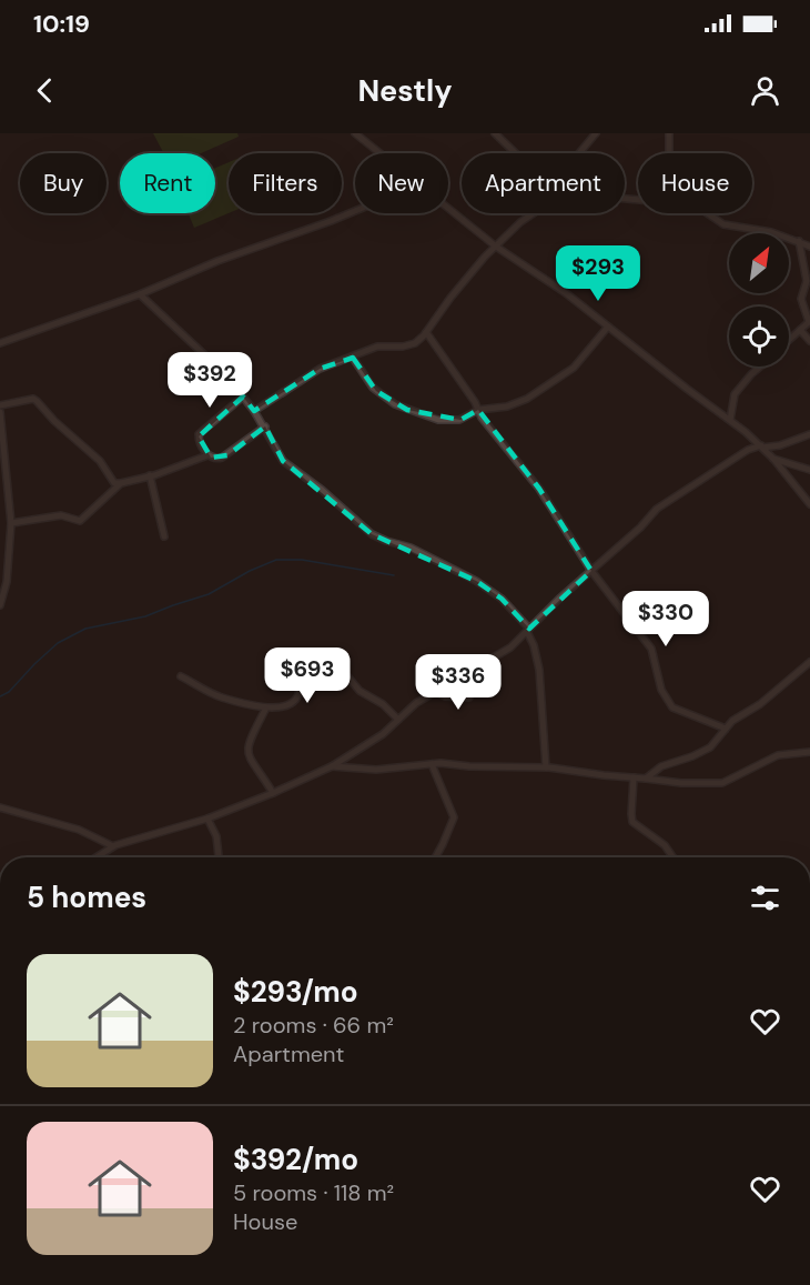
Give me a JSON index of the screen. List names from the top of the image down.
{
  "north": "top right",
  "page": {
    "status": "10:19",
    "header": "Nestly",
    "chip": [
      "Buy",
      "Rent",
      "Filters",
      "New",
      "Apartment",
      "House"
    ],
    "price": [
      "$293",
      "$392",
      "$330",
      "$693",
      "$336"
    ],
    "heading": "5 homes",
    "list": [
      {
        "name": "$293/mo",
        "note": "2 rooms · 66 m² · Apartment"
      },
      {
        "name": "$392/mo",
        "note": "5 rooms · 118 m² · House"
      }
    ]
  }
}
